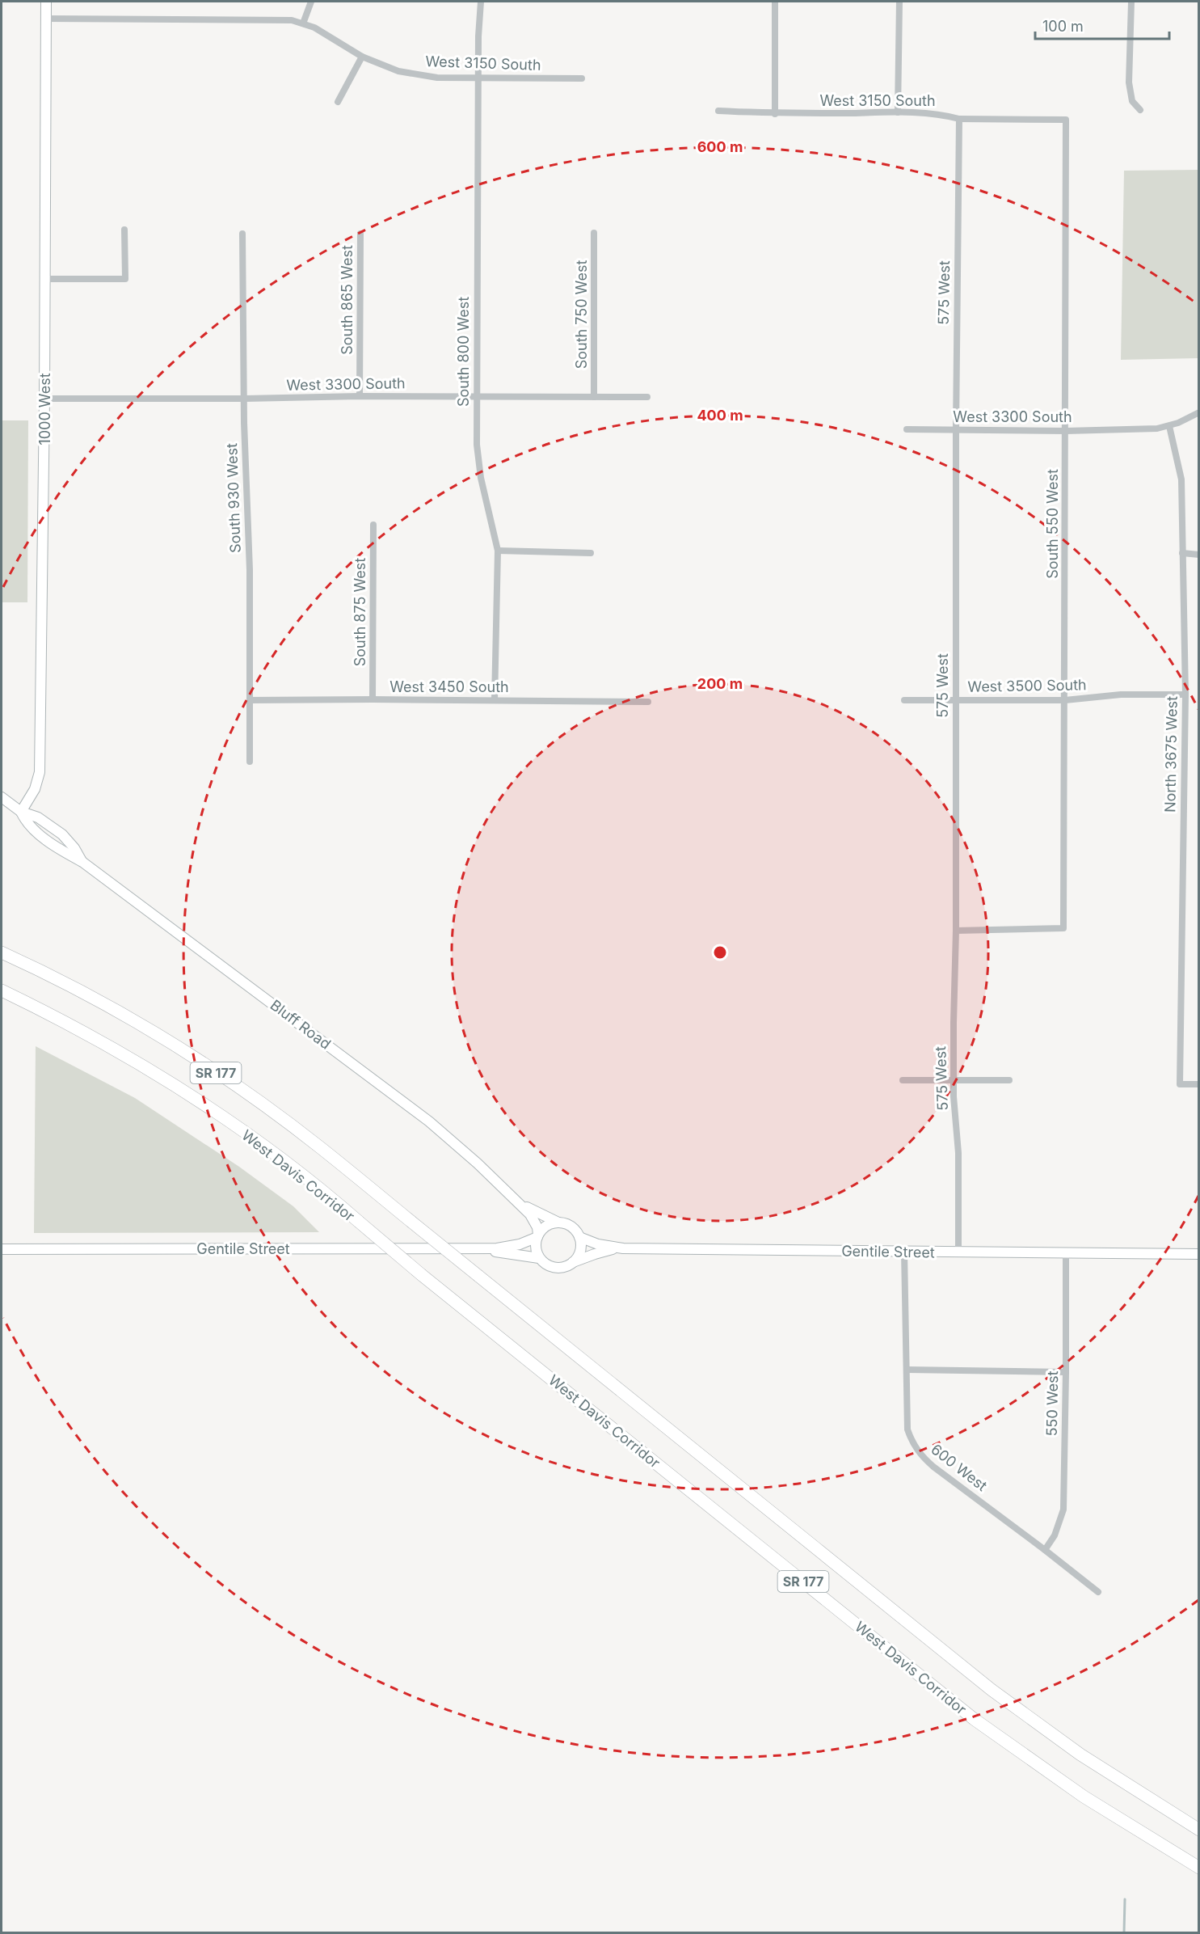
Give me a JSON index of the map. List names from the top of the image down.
{
  "streets": {
    "highway": ["SR 177", "West Davis Corridor"],
    "main road": ["1000 West", "Bluff Road", "Gentile Street"],
    "street": [
      "West 3150 South",
      "575 West",
      "South 865 West",
      "South 750 West",
      "South 800 West",
      "West 3300 South",
      "South 930 West",
      "South 550 West",
      "South 875 West",
      "West 3500 South",
      "West 3450 South",
      "North 3675 West",
      "550 West",
      "600 West"
    ]
  },
  "crossings": [
    ["West 3150 South", "575 West"],
    ["West 3150 South", "South 800 West"],
    ["West 3150 South", "1000 West"],
    ["West 3150 South", "South 550 West"],
    ["575 West", "West 3300 South"],
    ["575 West", "South 550 West"],
    ["575 West", "West 3500 South"],
    ["575 West", "Gentile Street"],
    ["South 865 West", "West 3300 South"],
    ["South 750 West", "West 3300 South"],
    ["South 800 West", "West 3300 South"],
    ["South 800 West", "West 3450 South"],
    ["West 3300 South", "1000 West"],
    ["West 3300 South", "South 930 West"],
    ["West 3300 South", "South 550 West"],
    ["West 3300 South", "North 3675 West"],
    ["1000 West", "Bluff Road"],
    ["South 930 West", "West 3450 South"],
    ["South 550 West", "West 3500 South"],
    ["South 875 West", "West 3450 South"],
    ["West 3500 South", "North 3675 West"],
    ["Bluff Road", "Gentile Street"],
    ["Gentile Street", "550 West"],
    ["Gentile Street", "600 West"],
    ["550 West", "600 West"]
  ],
  "scale_bar": "100 m",
  "rings": ["600 m", "400 m", "200 m"]
}
